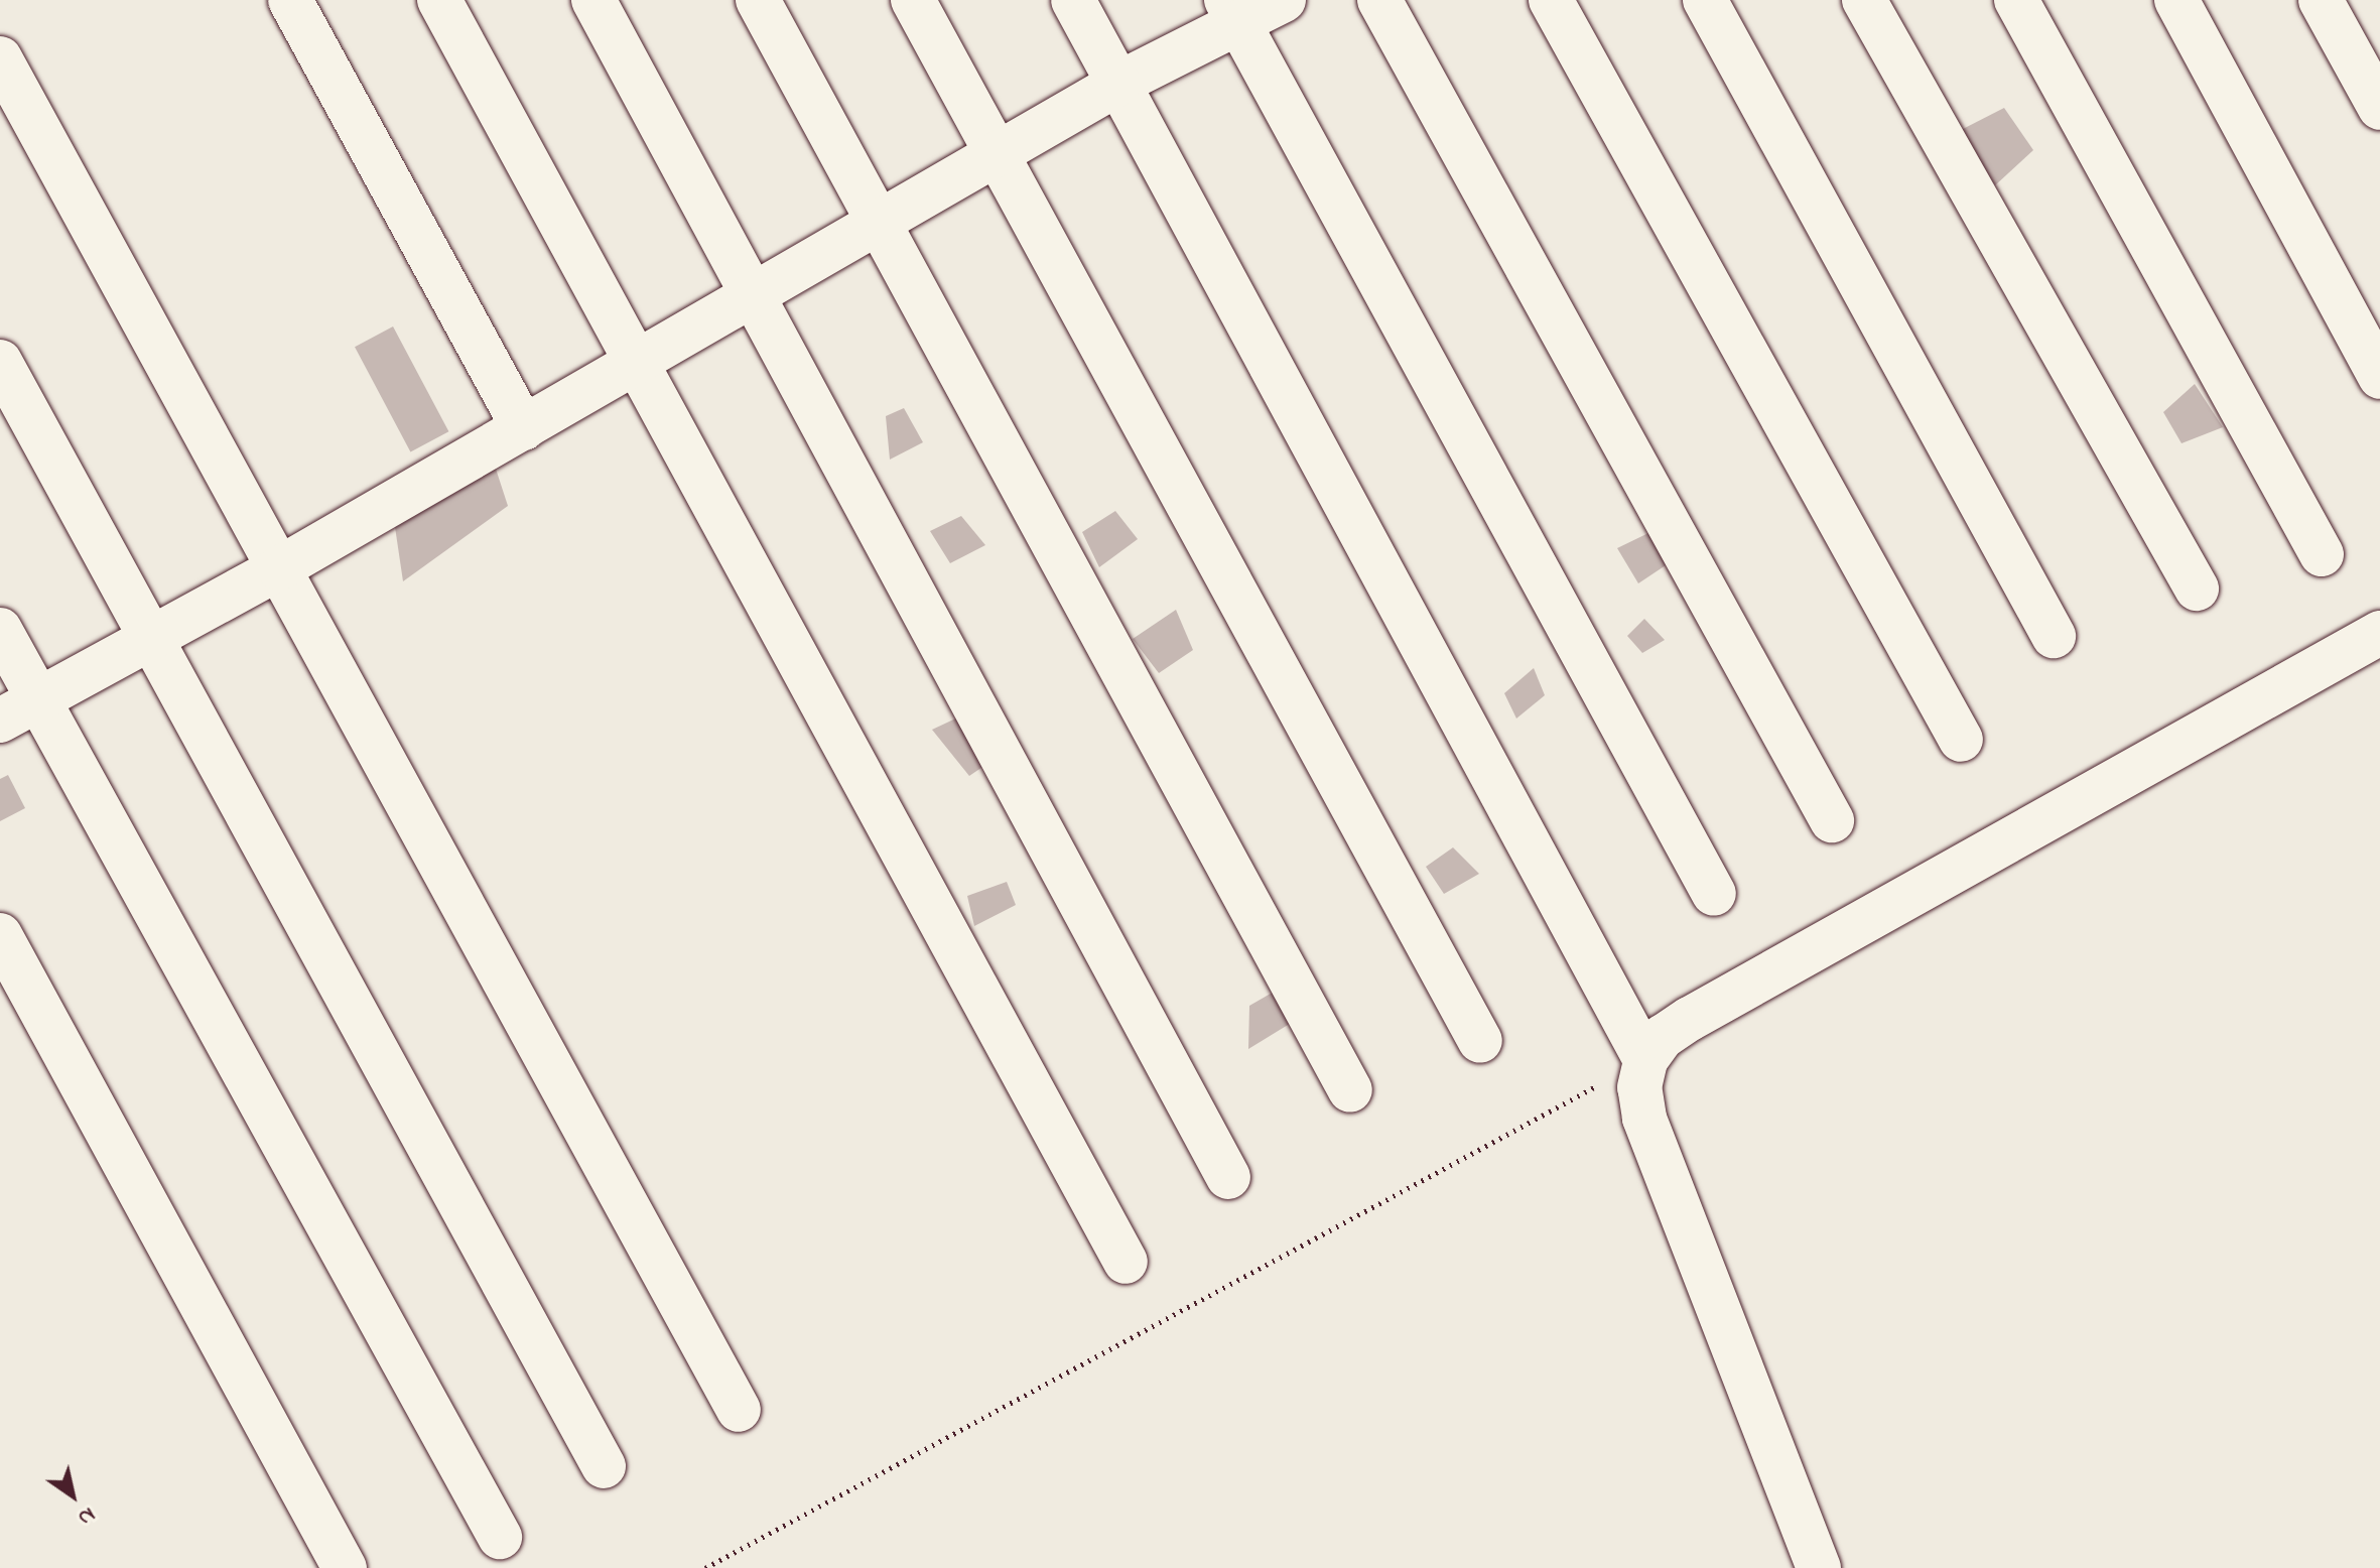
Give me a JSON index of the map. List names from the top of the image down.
{
  "north": "bottom right"
}
